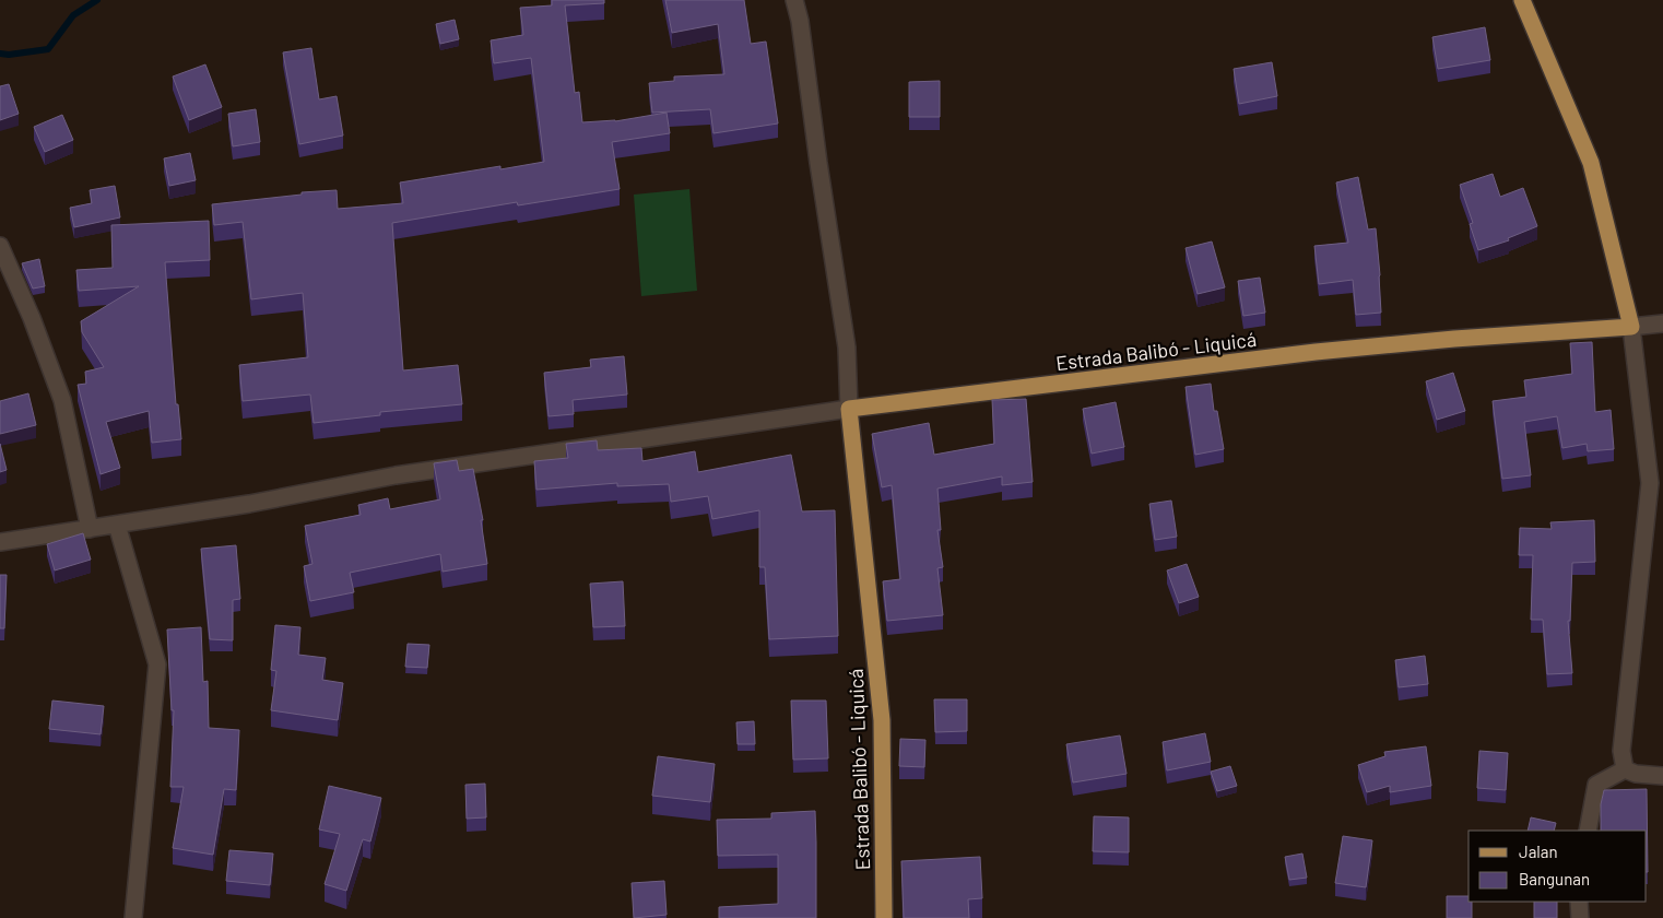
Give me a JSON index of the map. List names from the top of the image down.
{
  "streets": {
    "main road": ["Estrada Balibó - Liquicá"]
  },
  "legend": ["Jalan", "Bangunan"]
}
